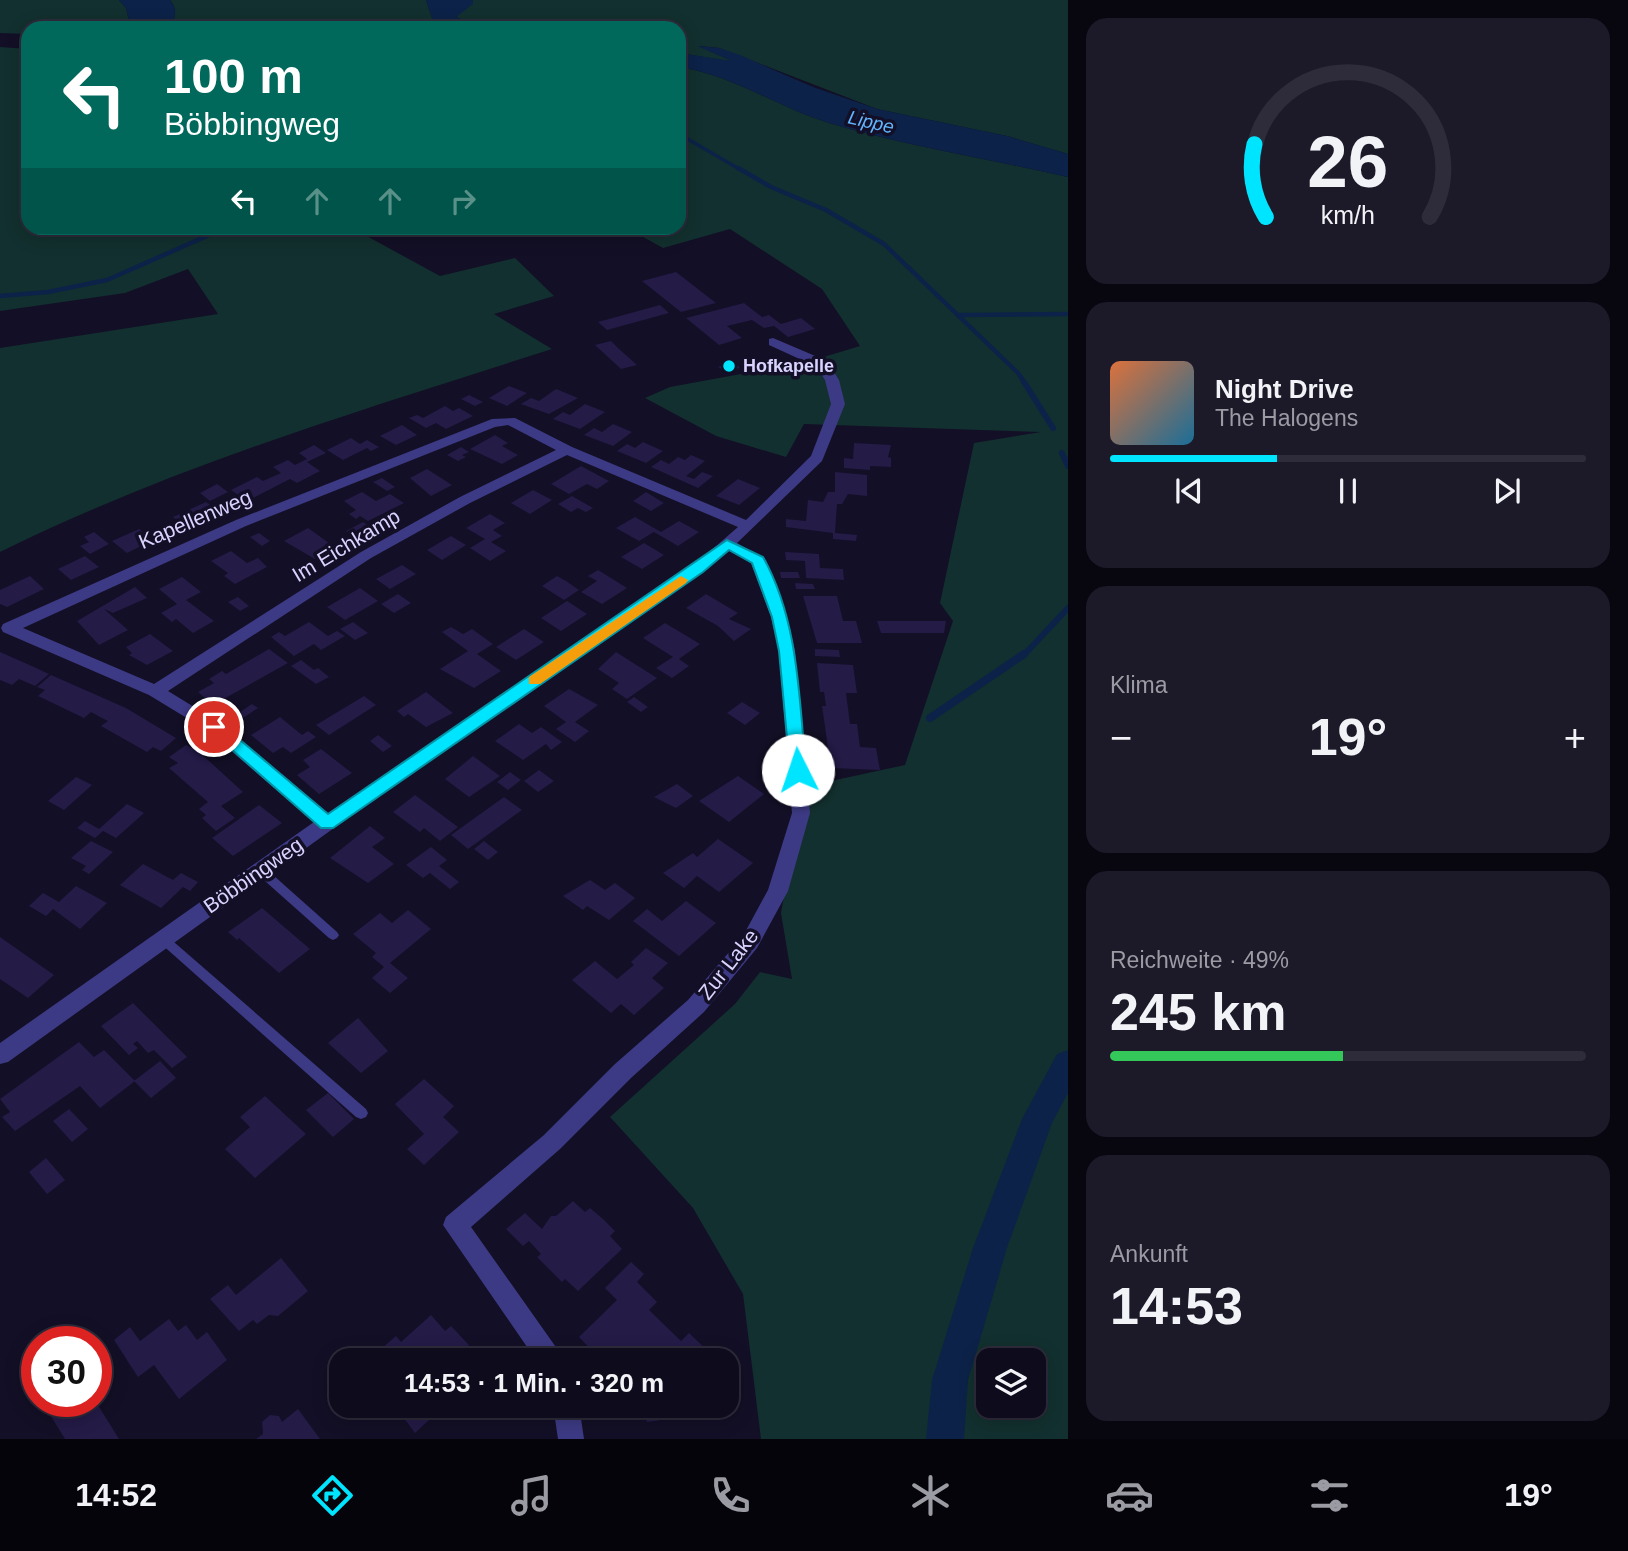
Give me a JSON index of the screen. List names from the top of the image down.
{
  "streets": {
    "street": [
      "Kapellenweg",
      "Im Eichkamp",
      "Böbbingweg",
      "Zur Lake"
    ]
  },
  "crossings": [
    ["Kapellenweg", "Im Eichkamp"],
    ["Kapellenweg", "Böbbingweg"],
    ["Böbbingweg", "Zur Lake"]
  ],
  "water": ["Lippe"],
  "places": ["Hofkapelle"],
  "page": {
    "turn": ["100 m", "Böbbingweg"],
    "song": ["Night Drive", "The Halogens"],
    "tile": [
      "Klima",
      ["Reichweite · 49%", "245 km"],
      ["Ankunft", "14:53"]
    ],
    "heat": ["−", "19°", "+"],
    "limit": "30",
    "trip": "14:53 · 1 Min. · 320 m",
    "tabs": ["14:52", "19°"],
    "gauge": ["26", "km/h"]
  }
}
